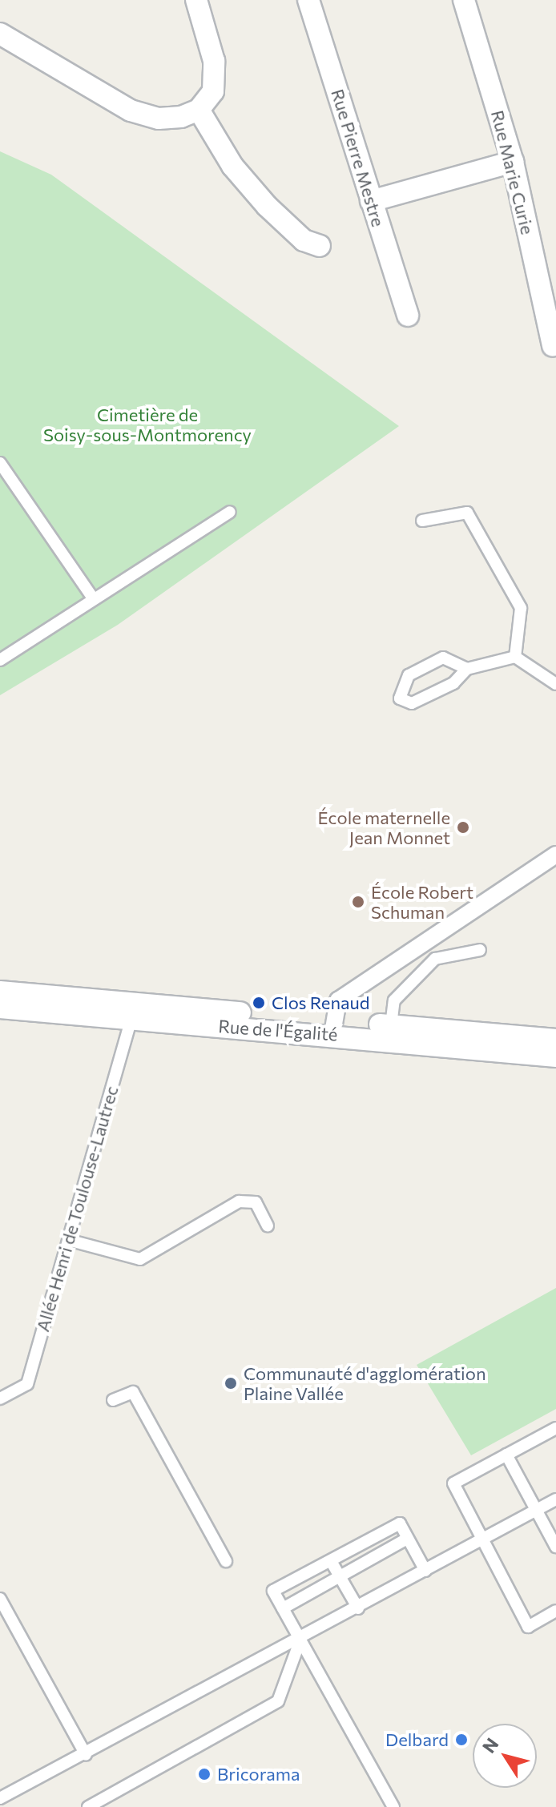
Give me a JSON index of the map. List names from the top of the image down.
{
  "streets": {
    "street": ["Rue Pierre Mestre", "Rue Marie Curie", "Rue de l'Égalité"],
    "lane": ["Allée Henri de Toulouse-Lautrec"]
  },
  "crossings": [
    ["Rue de l'Égalité", "Allée Henri de Toulouse-Lautrec"]
  ],
  "parks": ["Cimetière de Soisy-sous-Montmorency"],
  "places": [
    "École maternelle Jean Monnet",
    "École Robert Schuman",
    "Clos Renaud",
    "Communauté d'agglomération Plaine Vallée",
    "Delbard",
    "Bricorama"
  ],
  "north": "top left"
}
